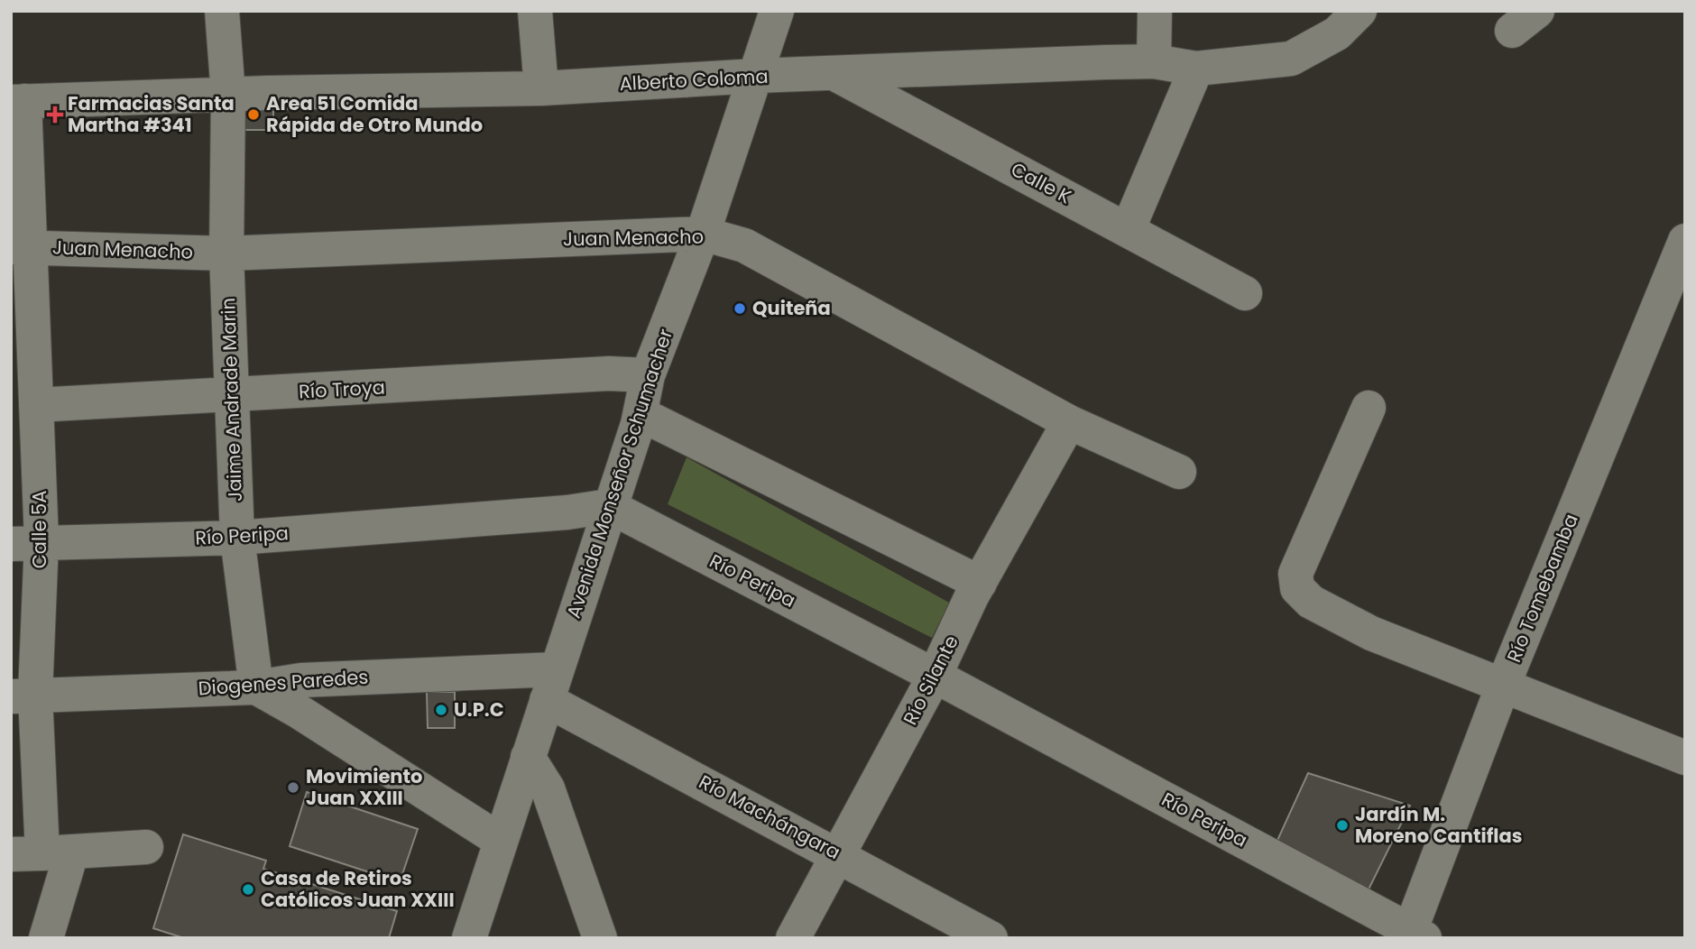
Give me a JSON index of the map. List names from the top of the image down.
{
  "streets": {
    "street": [
      "Alberto Coloma",
      "Calle K",
      "Juan Menacho",
      "Río Troya",
      "Jaime Andrade Marin",
      "Avenida Monseñor Schumacher",
      "Calle 5A",
      "Río Peripa",
      "Río Tomebamba",
      "Río Silante",
      "Diogenes Paredes",
      "Río Machángara"
    ]
  },
  "crossings": [
    ["Alberto Coloma", "Calle K"],
    ["Alberto Coloma", "Jaime Andrade Marin"],
    ["Alberto Coloma", "Avenida Monseñor Schumacher"],
    ["Alberto Coloma", "Calle 5A"],
    ["Juan Menacho", "Jaime Andrade Marin"],
    ["Juan Menacho", "Avenida Monseñor Schumacher"],
    ["Juan Menacho", "Calle 5A"],
    ["Juan Menacho", "Río Silante"],
    ["Río Troya", "Jaime Andrade Marin"],
    ["Río Troya", "Avenida Monseñor Schumacher"],
    ["Río Troya", "Calle 5A"],
    ["Jaime Andrade Marin", "Río Peripa"],
    ["Jaime Andrade Marin", "Diogenes Paredes"],
    ["Avenida Monseñor Schumacher", "Río Peripa"],
    ["Avenida Monseñor Schumacher", "Diogenes Paredes"],
    ["Avenida Monseñor Schumacher", "Río Machángara"],
    ["Calle 5A", "Río Peripa"],
    ["Calle 5A", "Diogenes Paredes"],
    ["Río Peripa", "Río Tomebamba"],
    ["Río Peripa", "Río Silante"],
    ["Río Silante", "Río Machángara"],
    ["Diogenes Paredes", "Río Machángara"]
  ],
  "places": {
    "health": ["Farmacias Santa Martha #341"],
    "other": [
      "Area 51 Comida Rápida de Otro Mundo",
      "Quiteña",
      "U.P.C",
      "Movimiento Juan XXIII",
      "Jardín M. Moreno Cantiflas",
      "Casa de Retiros Católicos Juan XXIII"
    ]
  }
}
